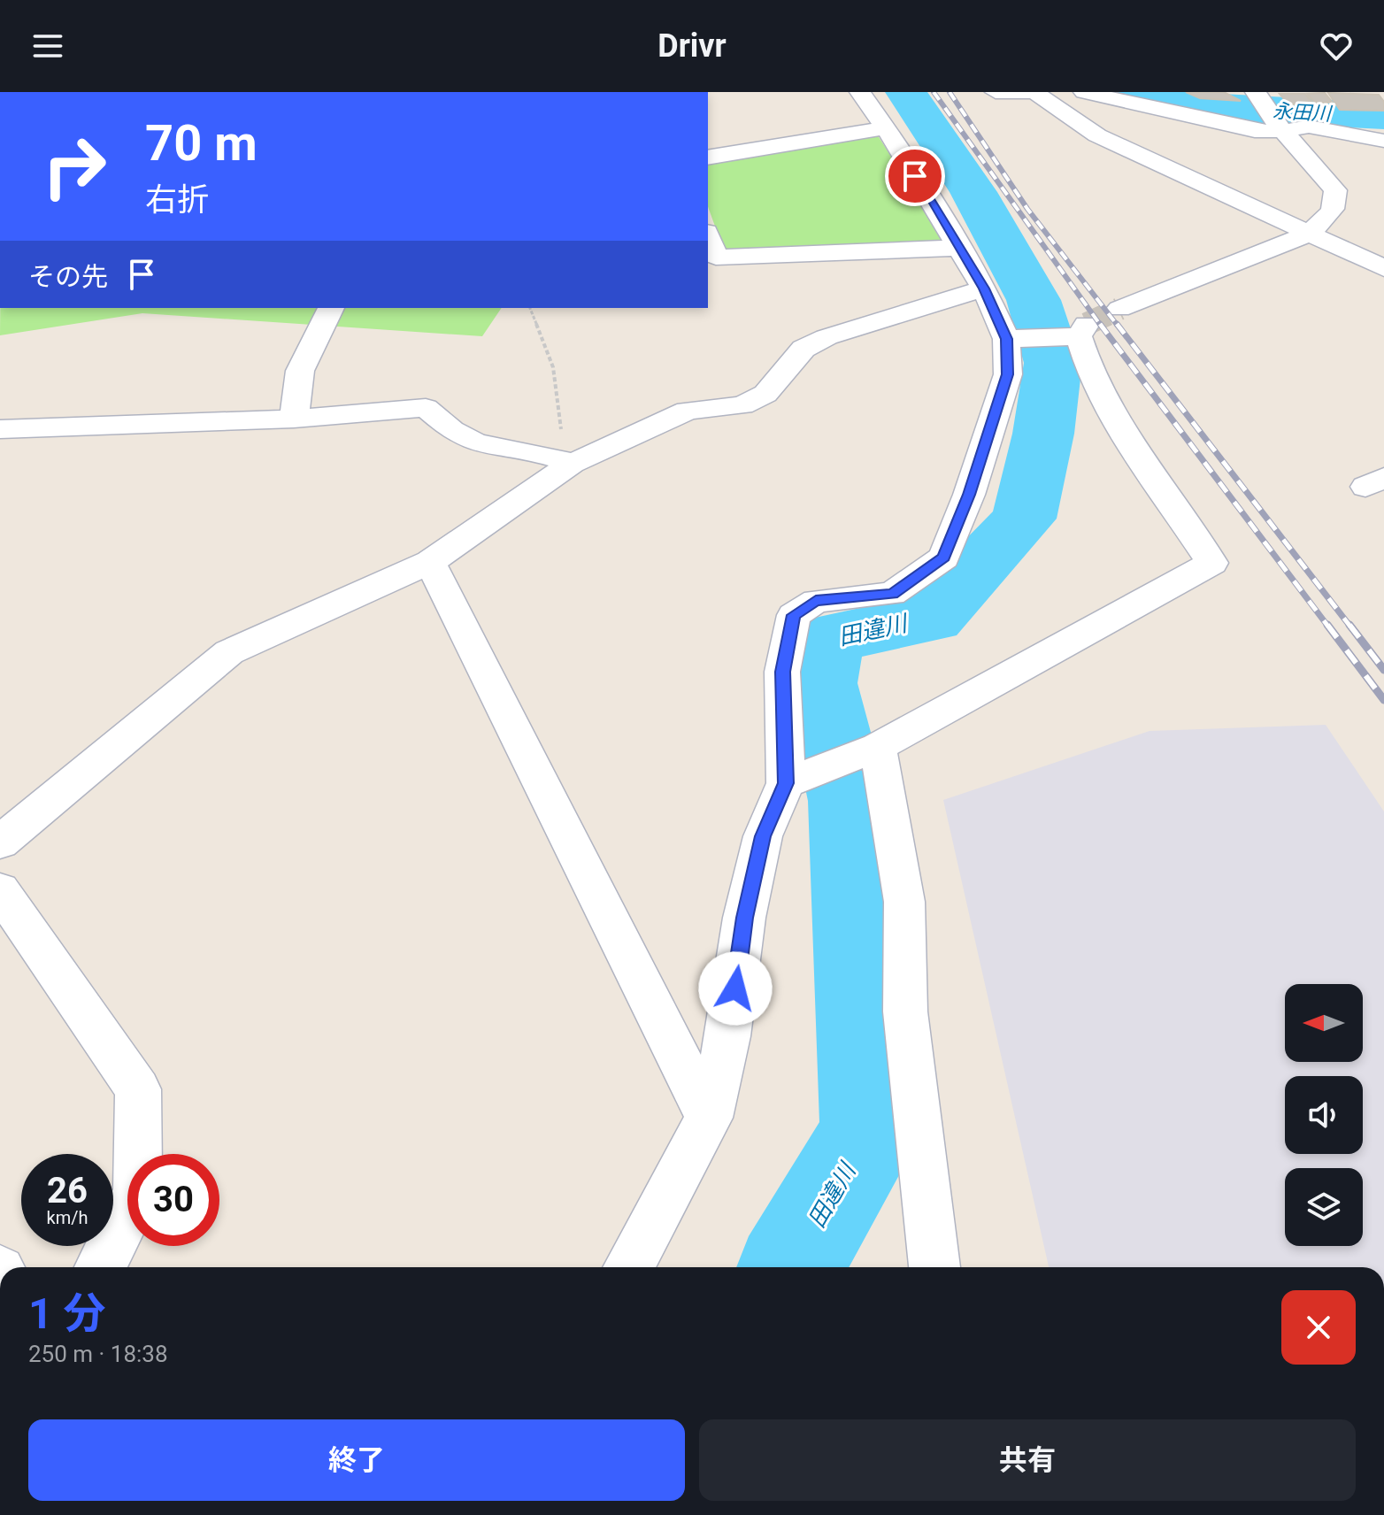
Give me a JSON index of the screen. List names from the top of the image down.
{
  "water": ["永田川", "田違川"],
  "north": "left",
  "page": {
    "header": "Drivr",
    "turn": ["70 m", "右折"],
    "then": "その先",
    "speed": "26 km/h",
    "limit": "30",
    "heading": ["1 分", "250 m · 18:38"],
    "buttons": ["終了", "共有"]
  }
}
